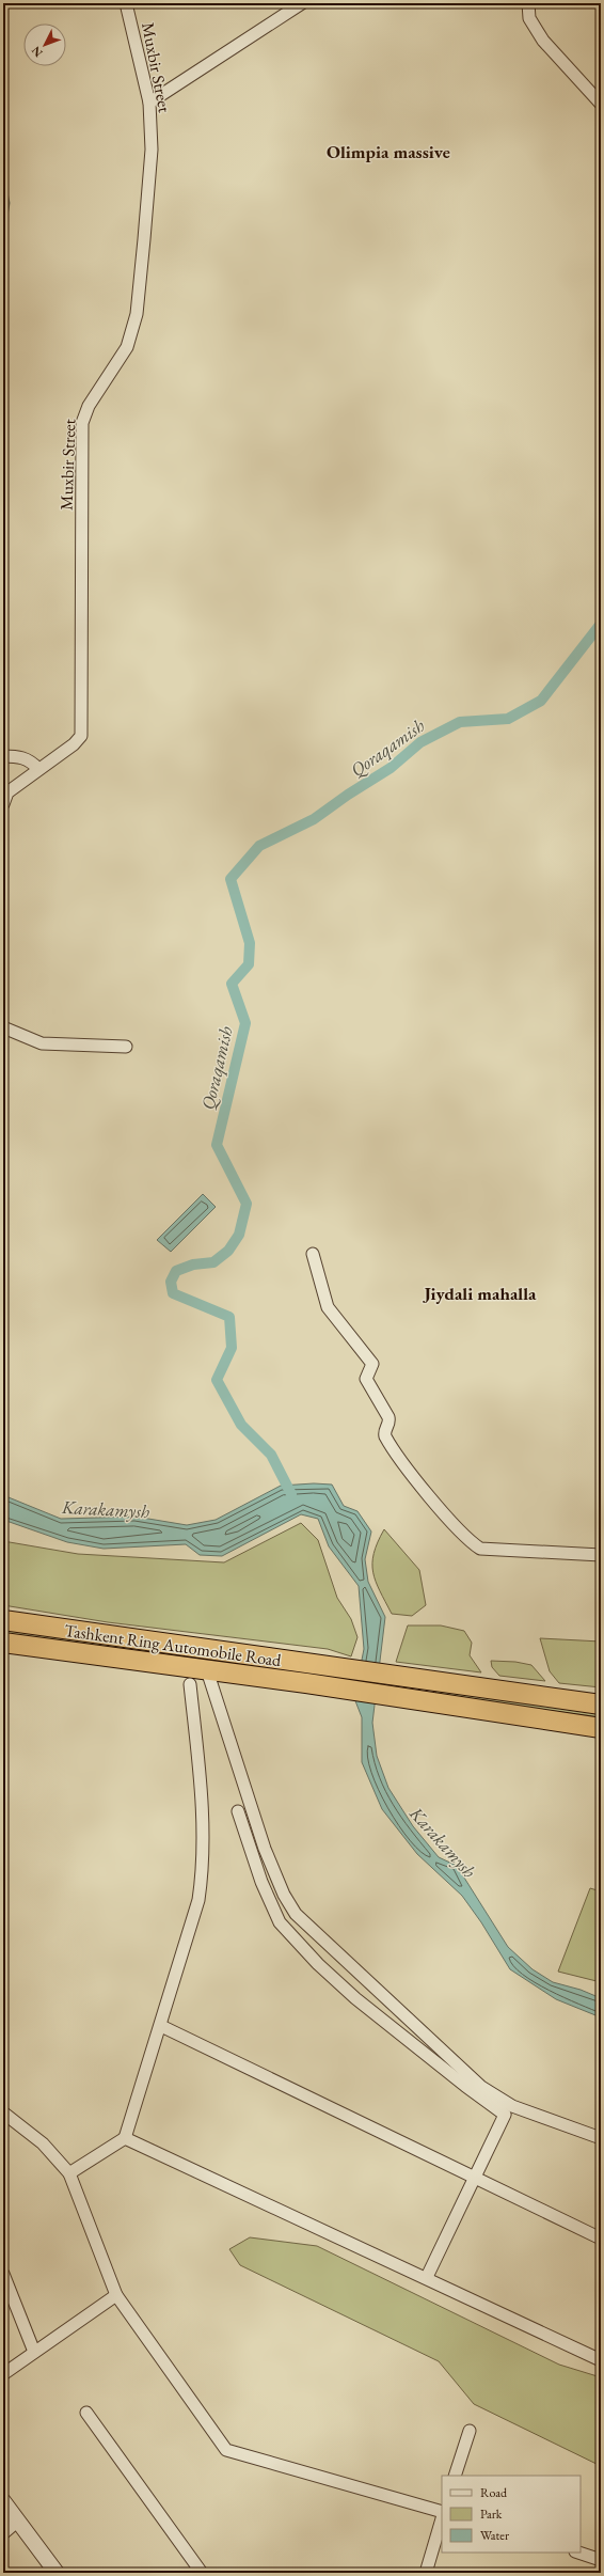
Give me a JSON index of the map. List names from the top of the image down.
{
  "streets": {
    "highway": ["Tashkent Ring Automobile Road"],
    "street": ["Muxbir Street"]
  },
  "districts": ["Olimpia massive", "Jiydali mahalla"],
  "water": ["Qoraqamish", "Karakamysh"],
  "legend": ["Road", "Park", "Water"],
  "north": "bottom left"
}
